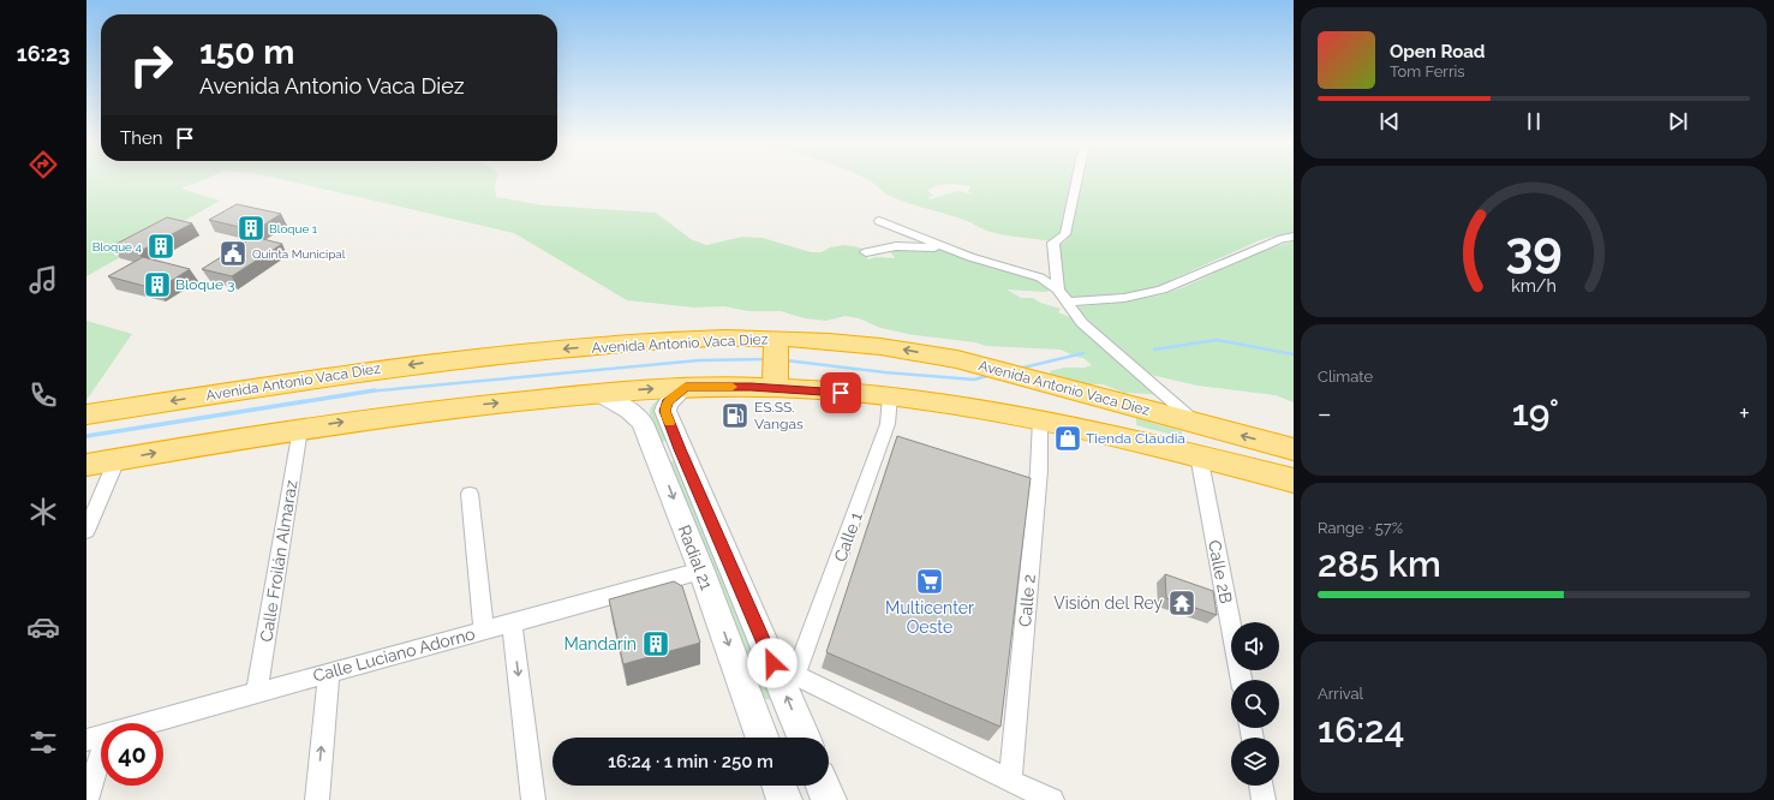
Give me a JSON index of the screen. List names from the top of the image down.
{
  "streets": {
    "highway": ["Avenida Antonio Vaca Diez"],
    "street": [
      "Calle 1",
      "Radial 21",
      "Calle Froilán Almaraz",
      "Calle 2B",
      "Calle 2",
      "Calle Luciano Adorno"
    ]
  },
  "crossings": [
    ["Calle 1", "Radial 21"],
    ["Radial 21", "Calle Luciano Adorno"],
    ["Calle Froilán Almaraz", "Calle Luciano Adorno"]
  ],
  "places": {
    "building": [
      "Bloque 1",
      "Bloque 4",
      "Bloque 3",
      "Mandarín"
    ],
    "public building": ["Quinta Municipal"],
    "fuel station": ["ES.SS. Vangas"],
    "shop": ["Tienda Claudia"],
    "supermarket": ["Multicenter Oeste"],
    "temple": ["Visión del Rey"]
  },
  "page": {
    "tabs": "16:23",
    "turn": ["150 m", "Avenida Antonio Vaca Diez"],
    "song": ["Open Road", "Tom Ferris"],
    "then": "Then",
    "tile": [
      "Climate",
      ["Range · 57%", "285 km"],
      ["Arrival", "16:24"]
    ],
    "heat": ["−", "19°", "+"],
    "limit": "40",
    "trip": "16:24 · 1 min · 250 m",
    "gauge": ["39", "km/h"]
  }
}
